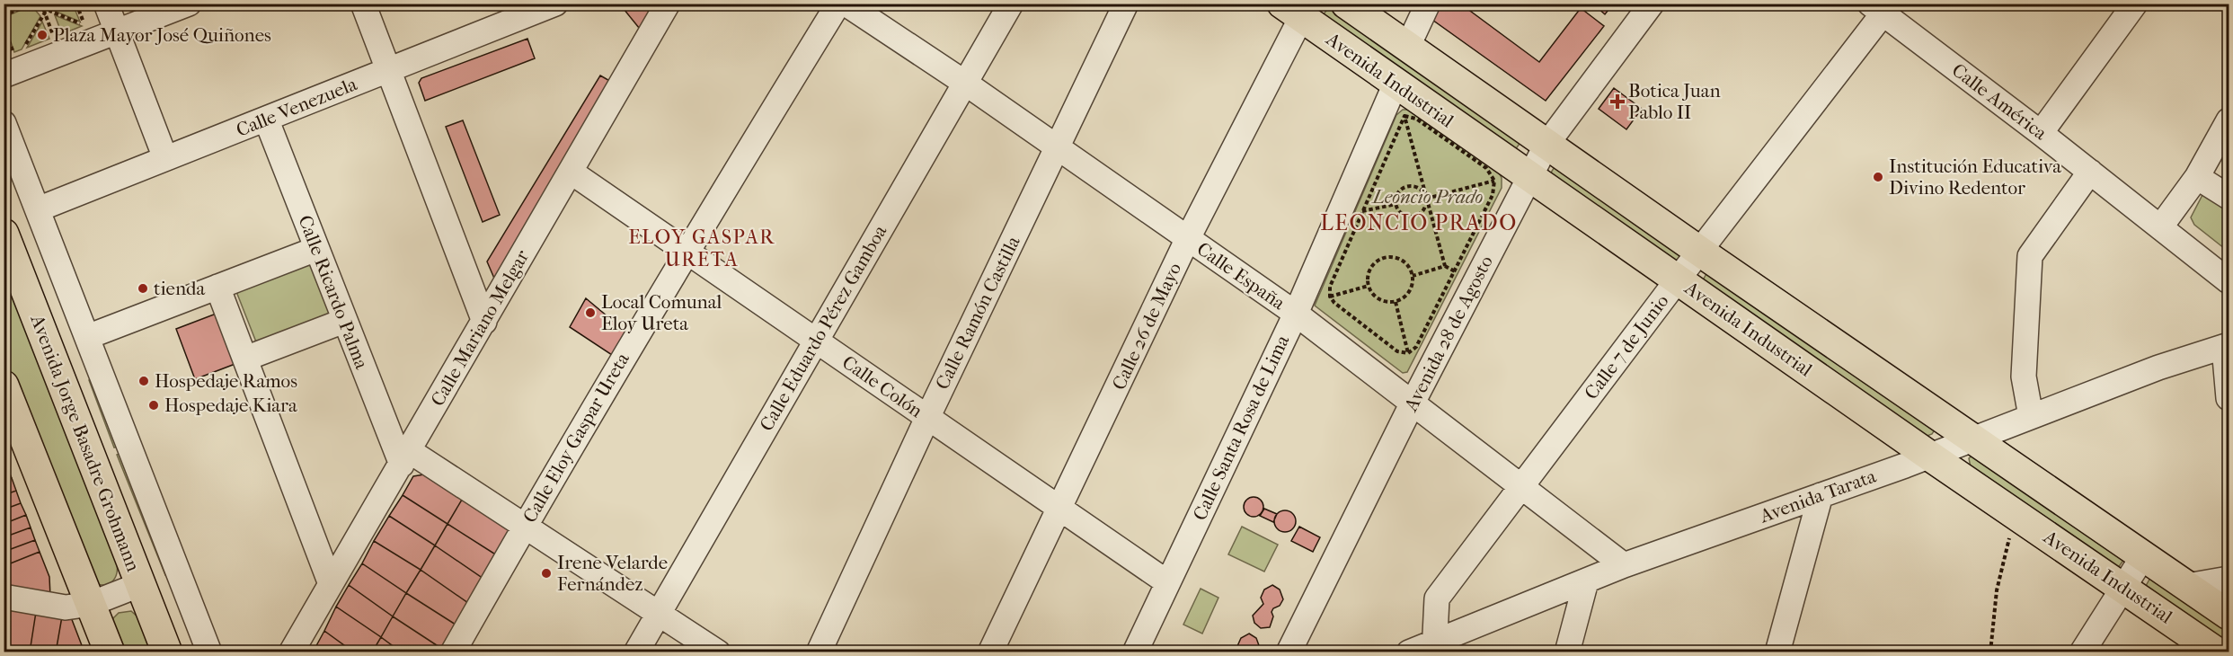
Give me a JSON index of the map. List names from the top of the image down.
{
  "streets": {
    "main road": ["Avenida Industrial", "Avenida Jorge Basadre Grohmann"],
    "street": [
      "Calle América",
      "Calle Venezuela",
      "Calle España",
      "Calle Ricardo Palma",
      "Calle Ramón Castilla",
      "Calle 26 de Mayo",
      "Calle Mariano Melgar",
      "Calle Eduardo Pérez Gamboa",
      "Avenida 28 de Agosto",
      "Calle 7 de Junio",
      "Calle Colón",
      "Calle Santa Rosa de Lima",
      "Calle Eloy Gaspar Ureta",
      "Avenida Tarata"
    ]
  },
  "crossings": [
    ["Avenida Industrial", "Calle 26 de Mayo"],
    ["Avenida Industrial", "Avenida 28 de Agosto"],
    ["Avenida Industrial", "Calle 7 de Junio"],
    ["Avenida Industrial", "Calle Santa Rosa de Lima"],
    ["Avenida Industrial", "Avenida Tarata"],
    ["Calle América", "Calle 7 de Junio"],
    ["Calle Venezuela", "Calle Ricardo Palma"],
    ["Calle España", "Calle Ramón Castilla"],
    ["Calle España", "Calle 26 de Mayo"],
    ["Calle España", "Calle Eduardo Pérez Gamboa"],
    ["Calle España", "Avenida 28 de Agosto"],
    ["Calle España", "Calle 7 de Junio"],
    ["Calle España", "Calle Santa Rosa de Lima"],
    ["Calle España", "Avenida Tarata"],
    ["Calle Ricardo Palma", "Calle Mariano Melgar"],
    ["Calle Ramón Castilla", "Calle Colón"],
    ["Calle 26 de Mayo", "Calle Colón"],
    ["Calle Mariano Melgar", "Calle Colón"],
    ["Calle Eduardo Pérez Gamboa", "Calle Colón"],
    ["Calle 7 de Junio", "Avenida Tarata"],
    ["Calle Colón", "Calle Santa Rosa de Lima"],
    ["Calle Colón", "Calle Eloy Gaspar Ureta"]
  ],
  "districts": ["LEONCIO PRADO", "ELOY GASPAR URETA"],
  "parks": ["Leoncio Prado"],
  "places": {
    "other": [
      "Plaza Mayor José Quiñones",
      "Institución Educativa Divino Redentor",
      "tienda",
      "Local Comunal Eloy Ureta",
      "Hospedaje Ramos",
      "Hospedaje Kiara",
      "Irene Velarde Fernández"
    ],
    "health": ["Botica Juan Pablo II"]
  }
}
